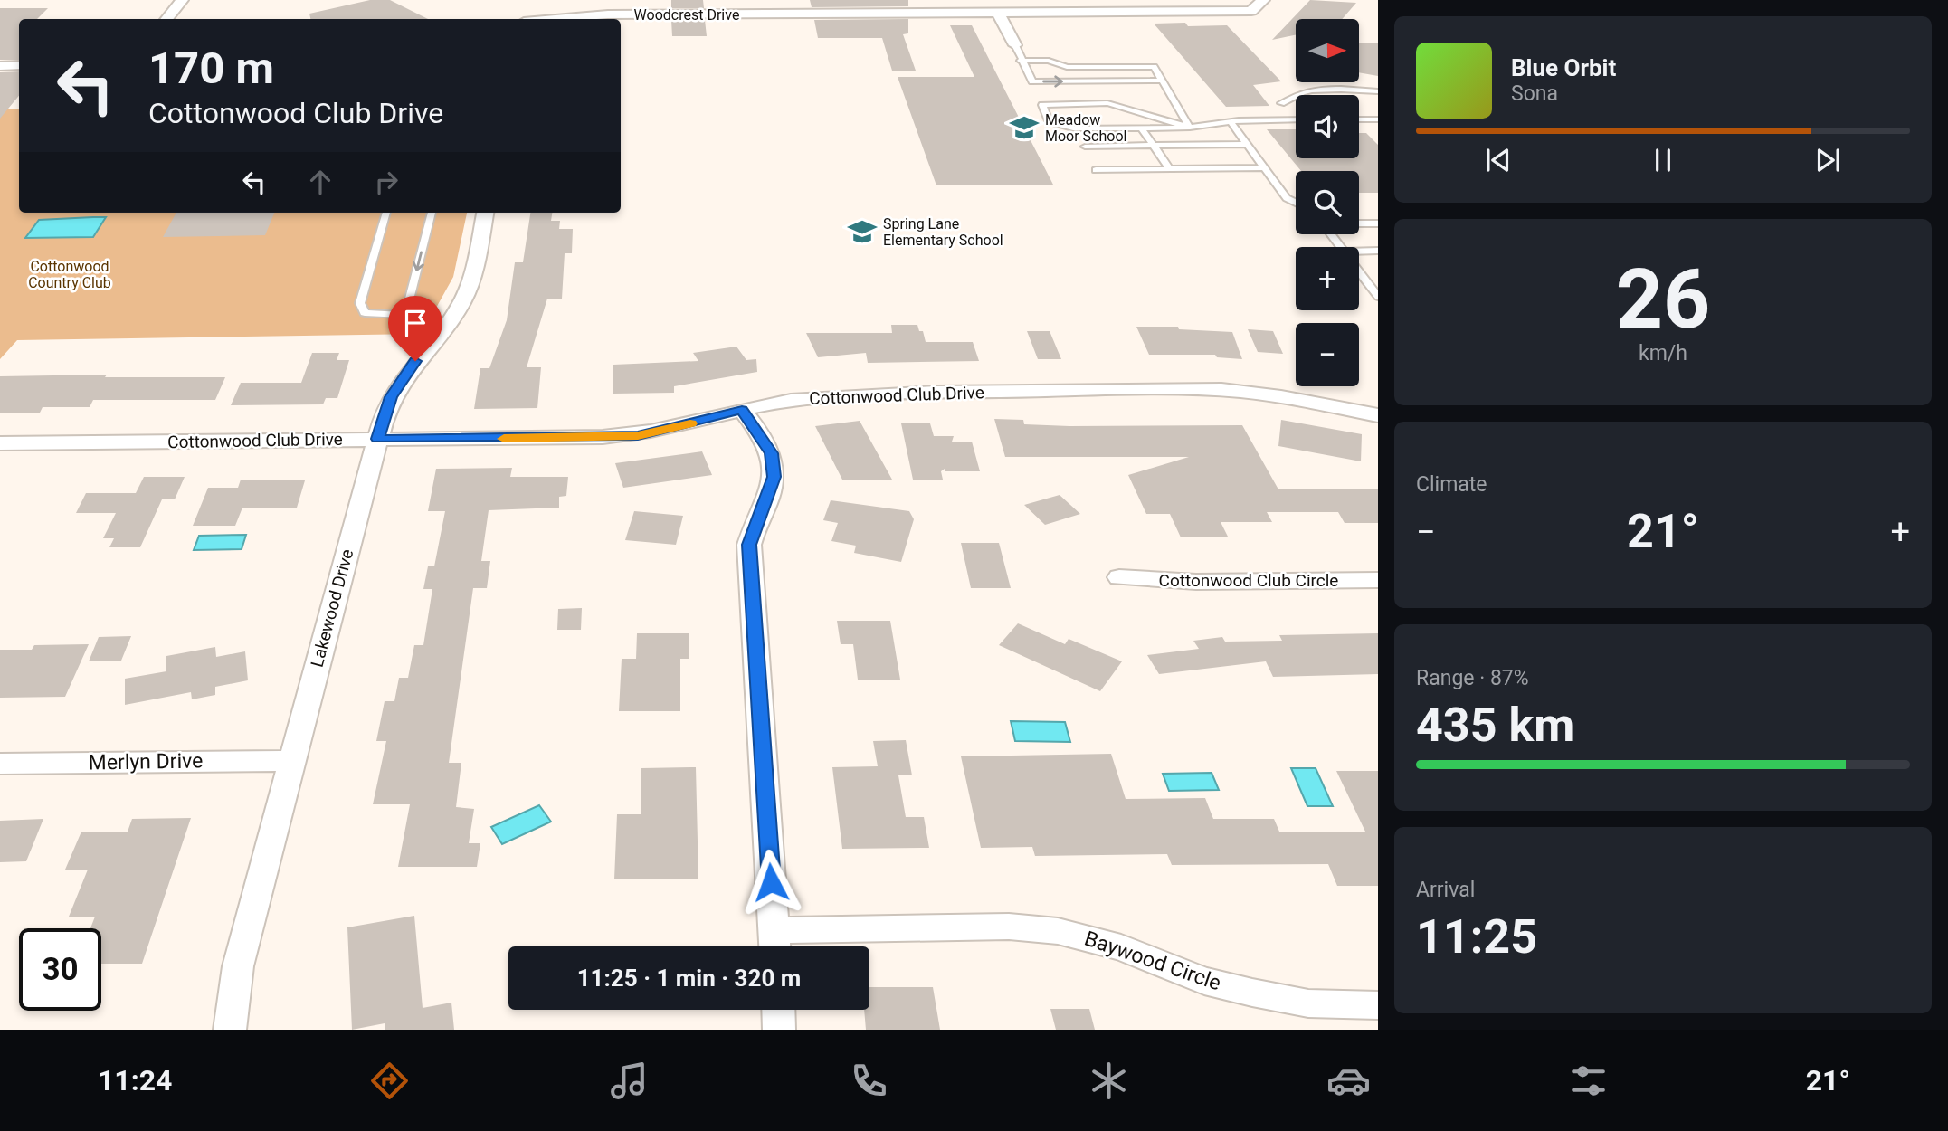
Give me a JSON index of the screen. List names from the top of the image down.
{
  "streets": {
    "street": [
      "Woodcrest Drive",
      "Cottonwood Club Drive",
      "Cottonwood Club Circle",
      "Lakewood Drive",
      "Merlyn Drive",
      "Baywood Circle"
    ]
  },
  "crossings": [
    ["Cottonwood Club Drive", "Lakewood Drive"],
    ["Lakewood Drive", "Merlyn Drive"]
  ],
  "parks": ["Cottonwood Country Club"],
  "places": {
    "school or university": ["Meadow Moor School", "Spring Lane Elementary School"]
  },
  "north": "right",
  "page": {
    "map_buttons": ["+", "−"],
    "turn": ["170 m", "Cottonwood Club Drive"],
    "song": ["Blue Orbit", "Sona"],
    "tile": [
      ["26", "km/h"],
      "Climate",
      ["Range · 87%", "435 km"],
      ["Arrival", "11:25"]
    ],
    "heat": ["−", "21°", "+"],
    "limit": "30",
    "trip": "11:25 · 1 min · 320 m",
    "tabs": ["11:24", "21°"]
  }
}
